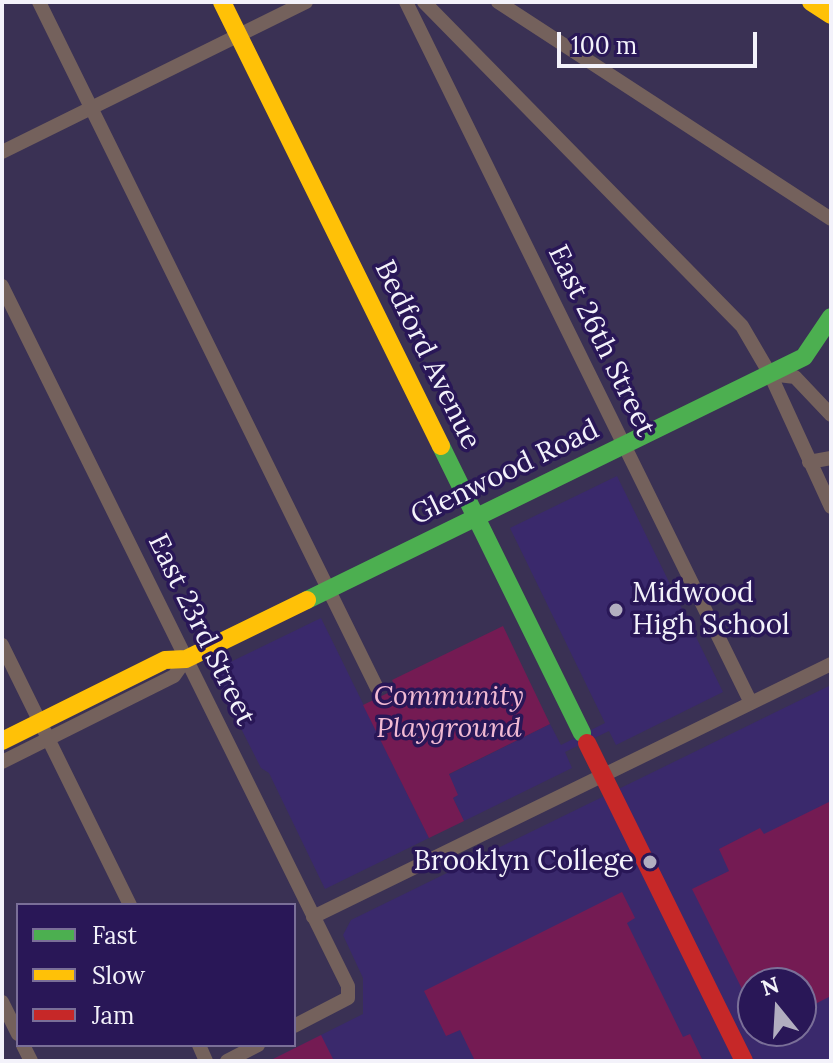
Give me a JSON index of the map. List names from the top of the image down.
{
  "streets": {
    "main road": ["Bedford Avenue", "Glenwood Road"],
    "street": ["East 26th Street", "East 23rd Street"]
  },
  "crossings": [
    ["East 26th Street", "Glenwood Road"],
    ["Bedford Avenue", "Glenwood Road"],
    ["Glenwood Road", "East 23rd Street"]
  ],
  "parks": ["Community Playground"],
  "places": ["Midwood High School", "Brooklyn College"],
  "legend": ["Fast", "Slow", "Jam"],
  "scale_bar": "100 m",
  "north": "top"
}
